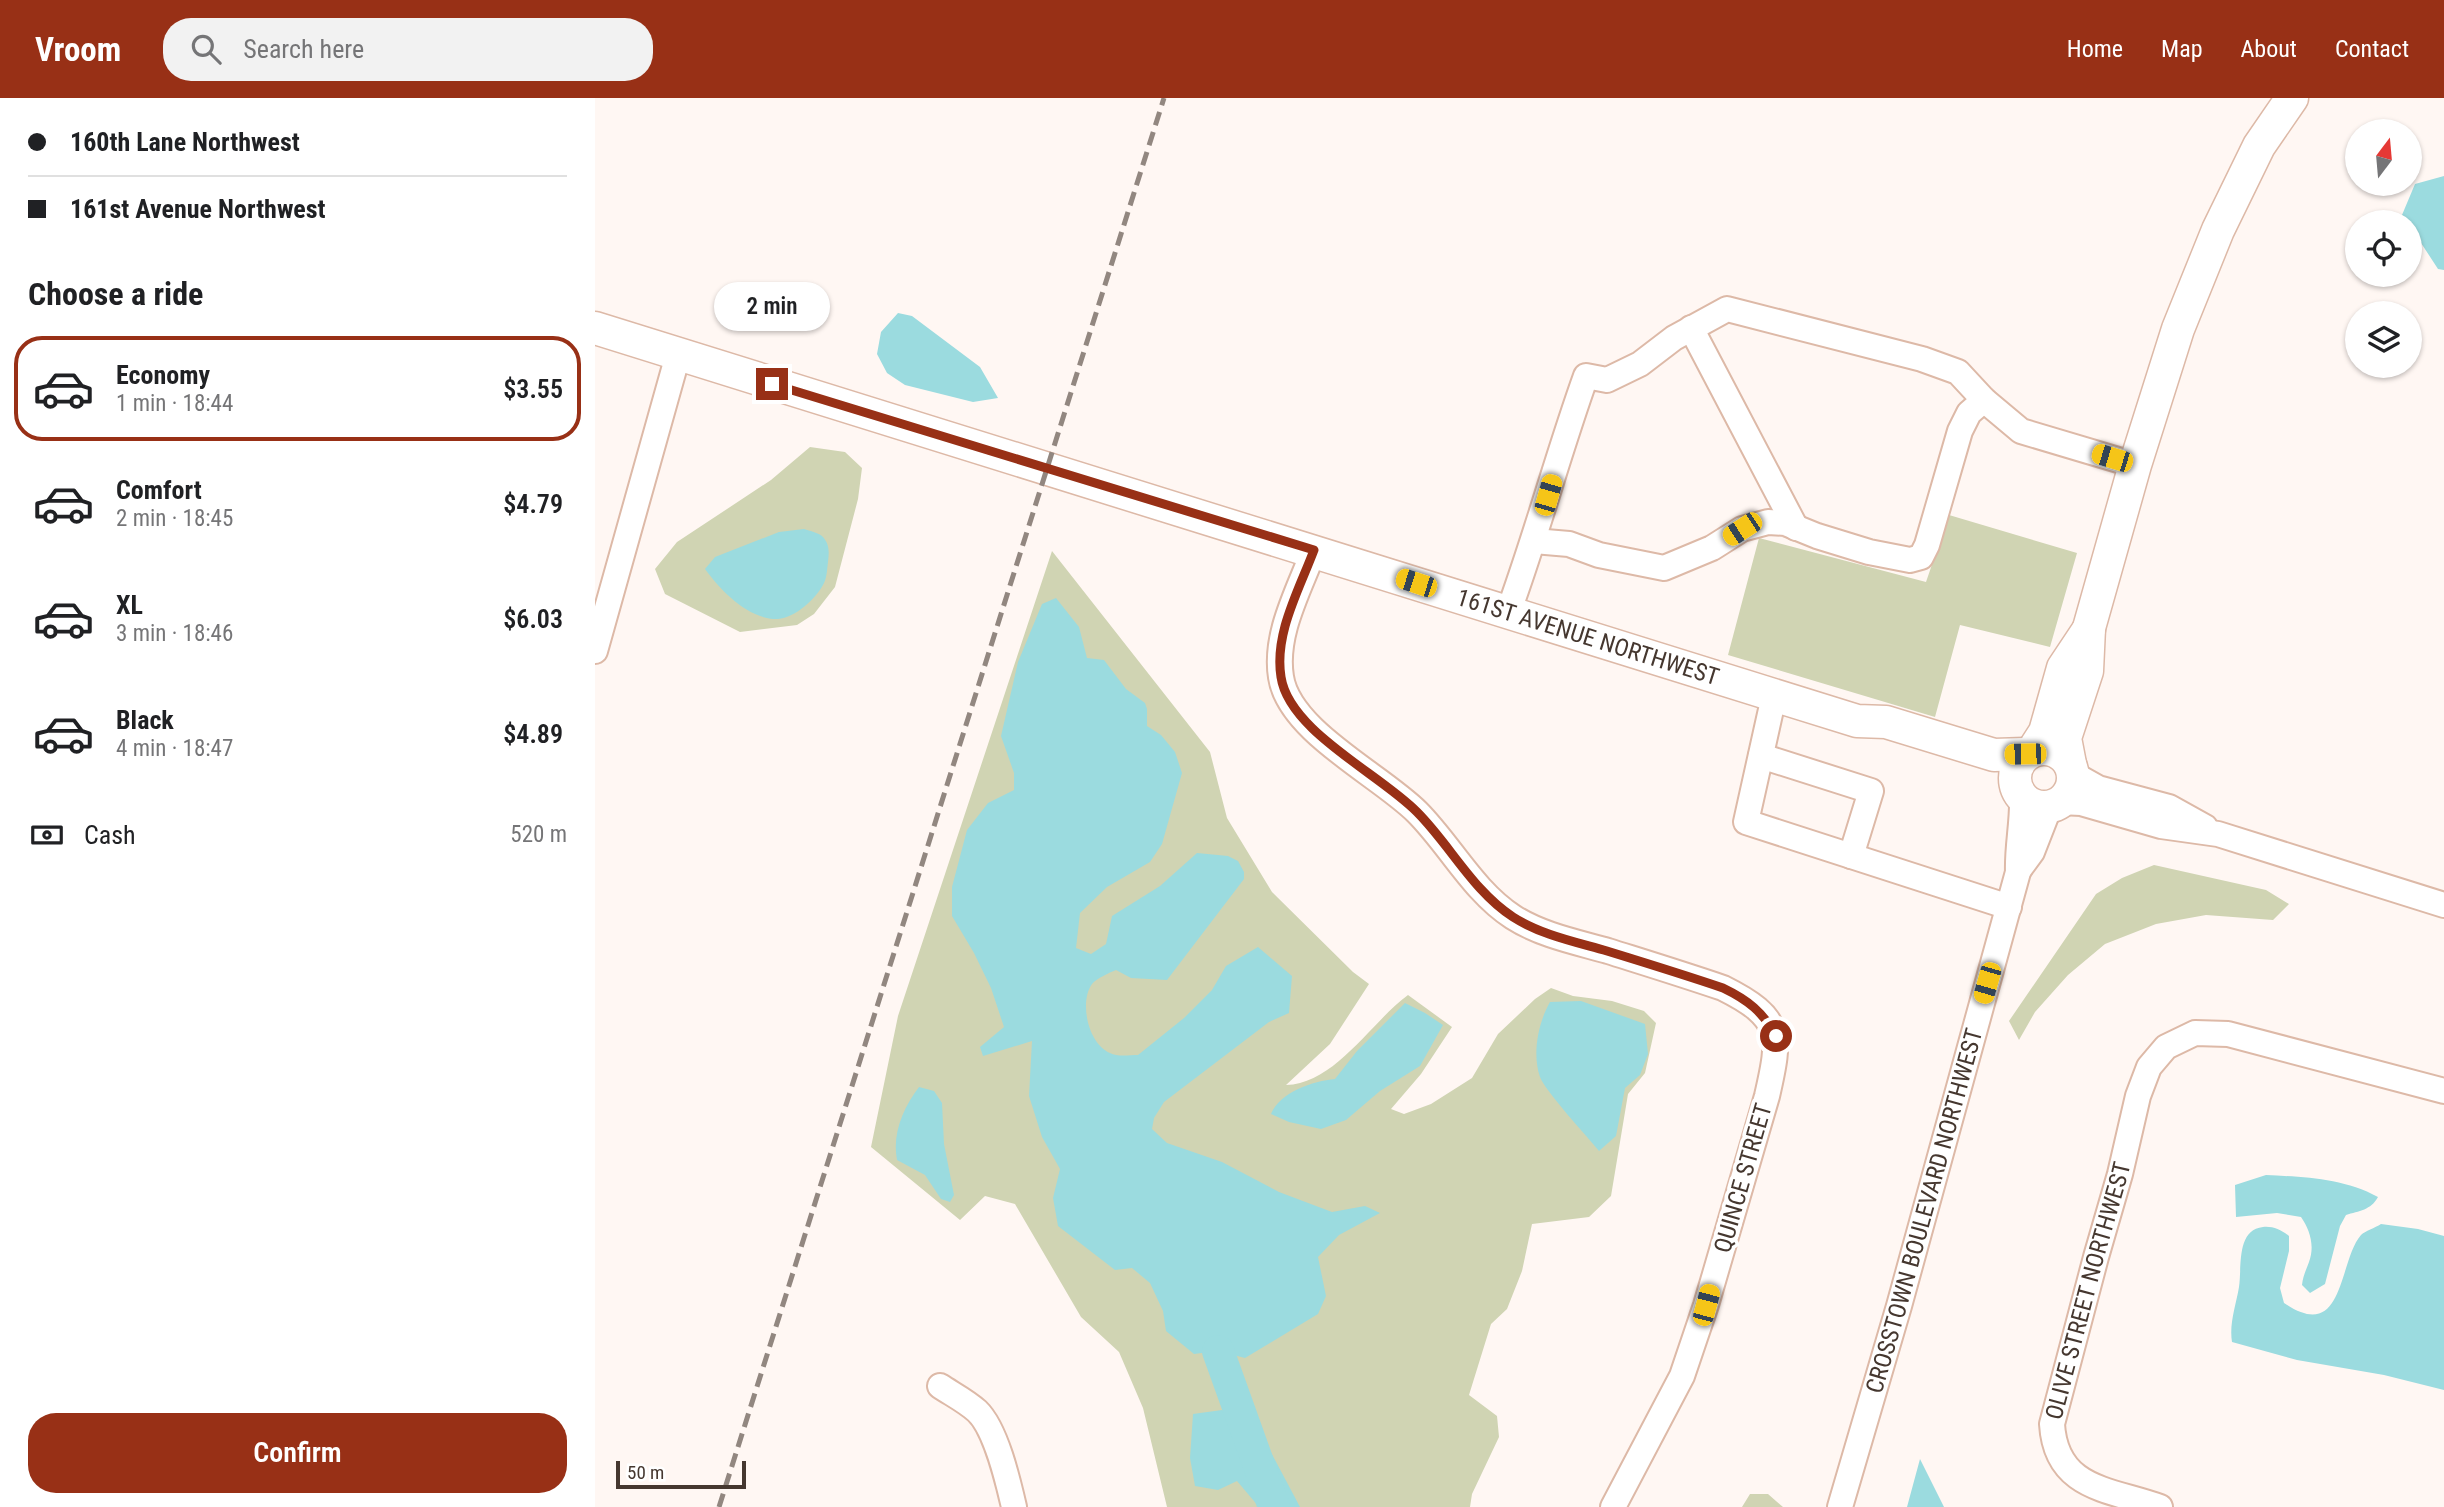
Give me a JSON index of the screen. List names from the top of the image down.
{
  "streets": {
    "main road": ["161ST AVENUE NORTHWEST"],
    "street": ["QUINCE STREET", "CROSSTOWN BOULEVARD NORTHWEST", "OLIVE STREET NORTHWEST"]
  },
  "crossings": [
    ["161ST AVENUE NORTHWEST", "QUINCE STREET"],
    ["161ST AVENUE NORTHWEST", "CROSSTOWN BOULEVARD NORTHWEST"]
  ],
  "scale_bar": "50 m",
  "north": "top",
  "page": {
    "header": "Vroom",
    "search": "Search here",
    "nav": [
      "Home",
      "Map",
      "About",
      "Contact"
    ],
    "banner": ["160th Lane Northwest", "161st Avenue Northwest"],
    "heading": "Choose a ride",
    "bubble": "2 min",
    "list": [
      {
        "name": "Economy",
        "note": "1 min · 18:44",
        "value": "$3.55"
      },
      {
        "name": "Comfort",
        "note": "2 min · 18:45",
        "value": "$4.79"
      },
      {
        "name": "XL",
        "note": "3 min · 18:46",
        "value": "$6.03"
      },
      {
        "name": "Black",
        "note": "4 min · 18:47",
        "value": "$4.89"
      }
    ],
    "pay": ["Cash", "520 m"],
    "buttons": "Confirm",
    "scale": "50 m"
  }
}
